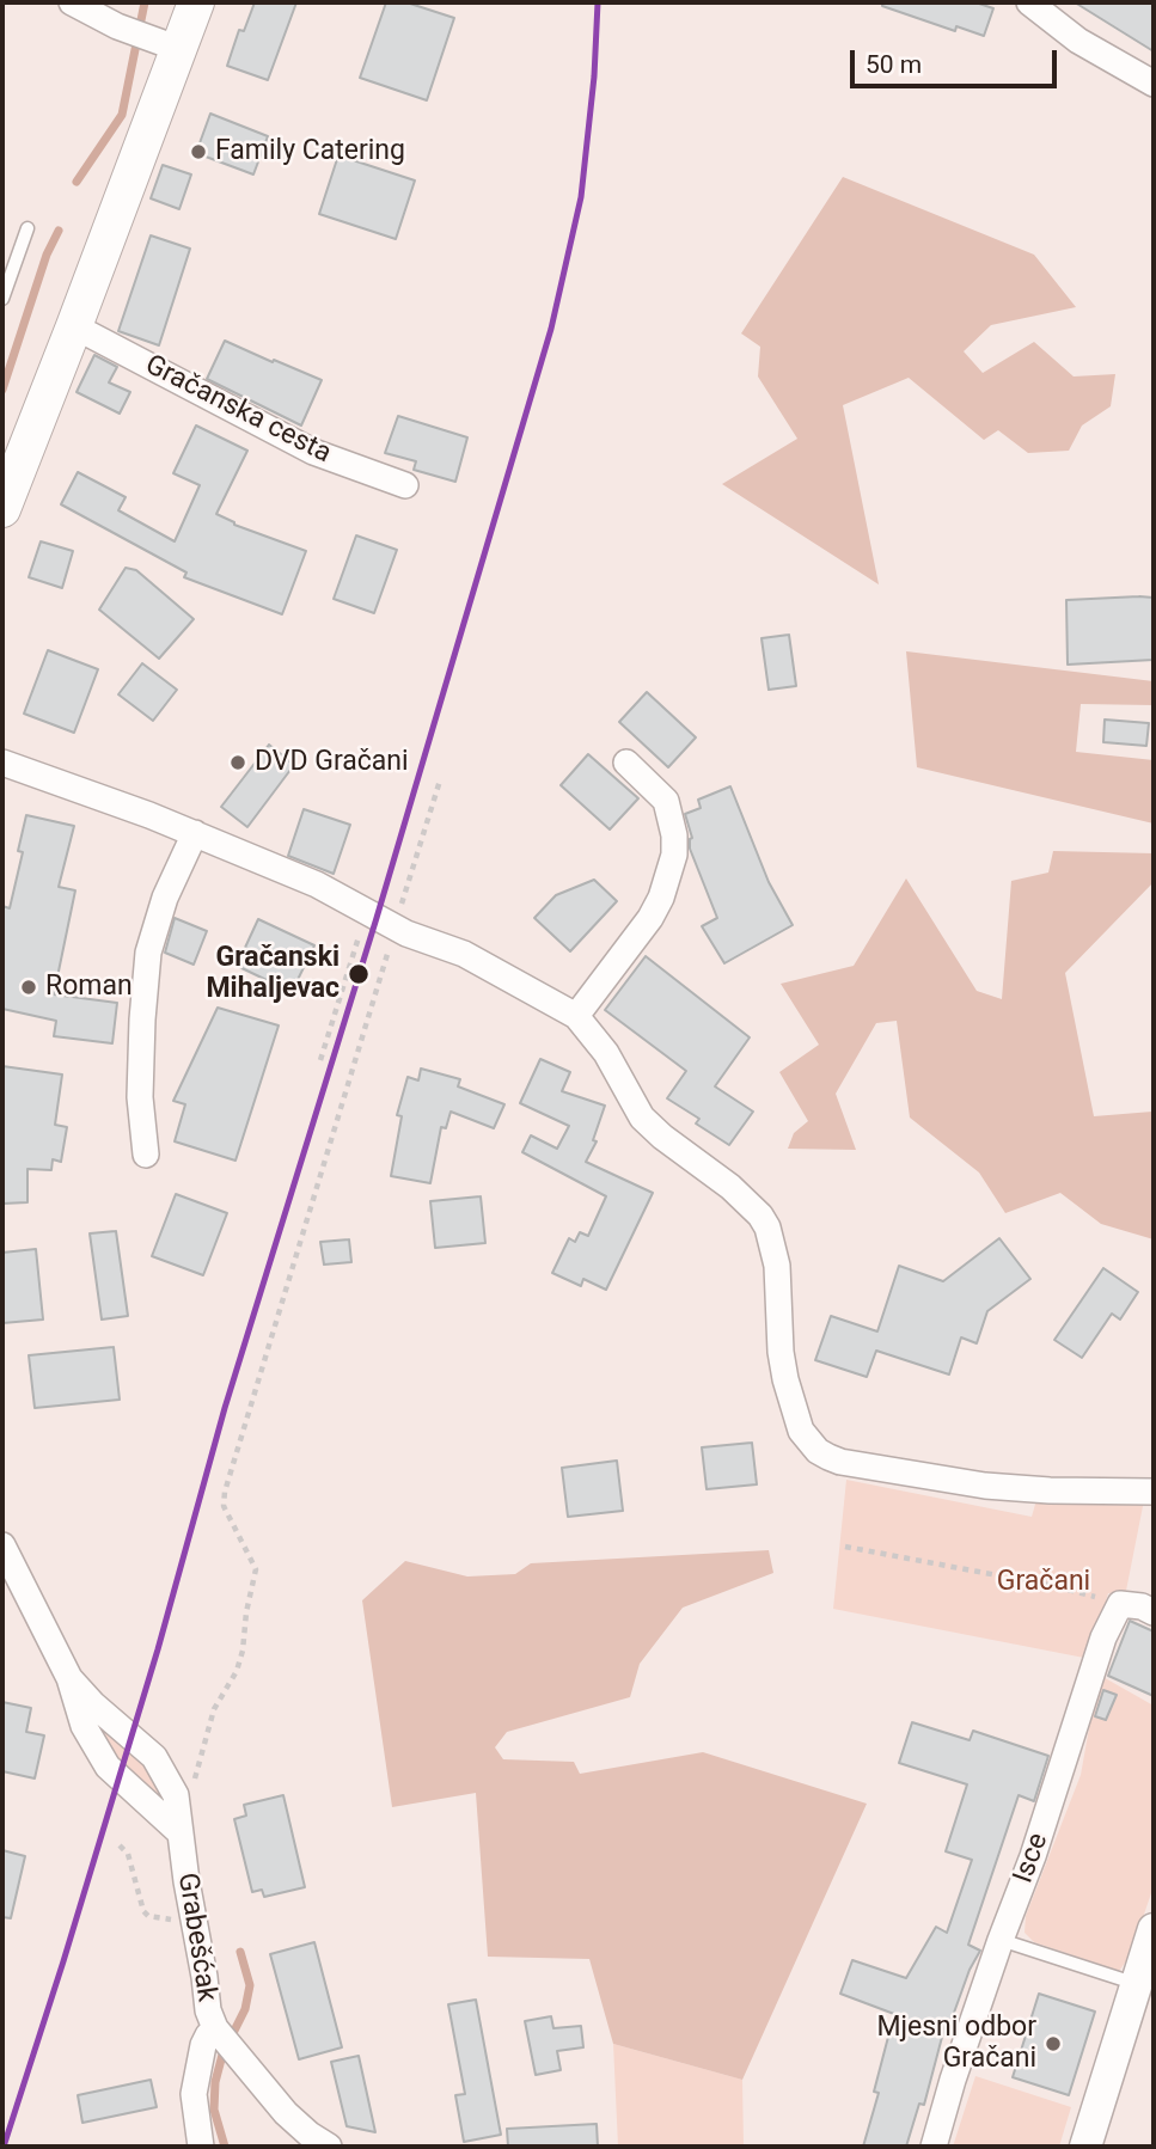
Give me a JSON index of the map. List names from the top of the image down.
{
  "streets": {
    "street": ["Gračanska cesta", "Isce", "Grabešćak"]
  },
  "parks": ["Gračani"],
  "places": [
    "Family Catering",
    "DVD Gračani",
    "Gračanski Mihaljevac",
    "Roman",
    "Mjesni odbor Gračani"
  ],
  "scale_bar": "50 m"
}
